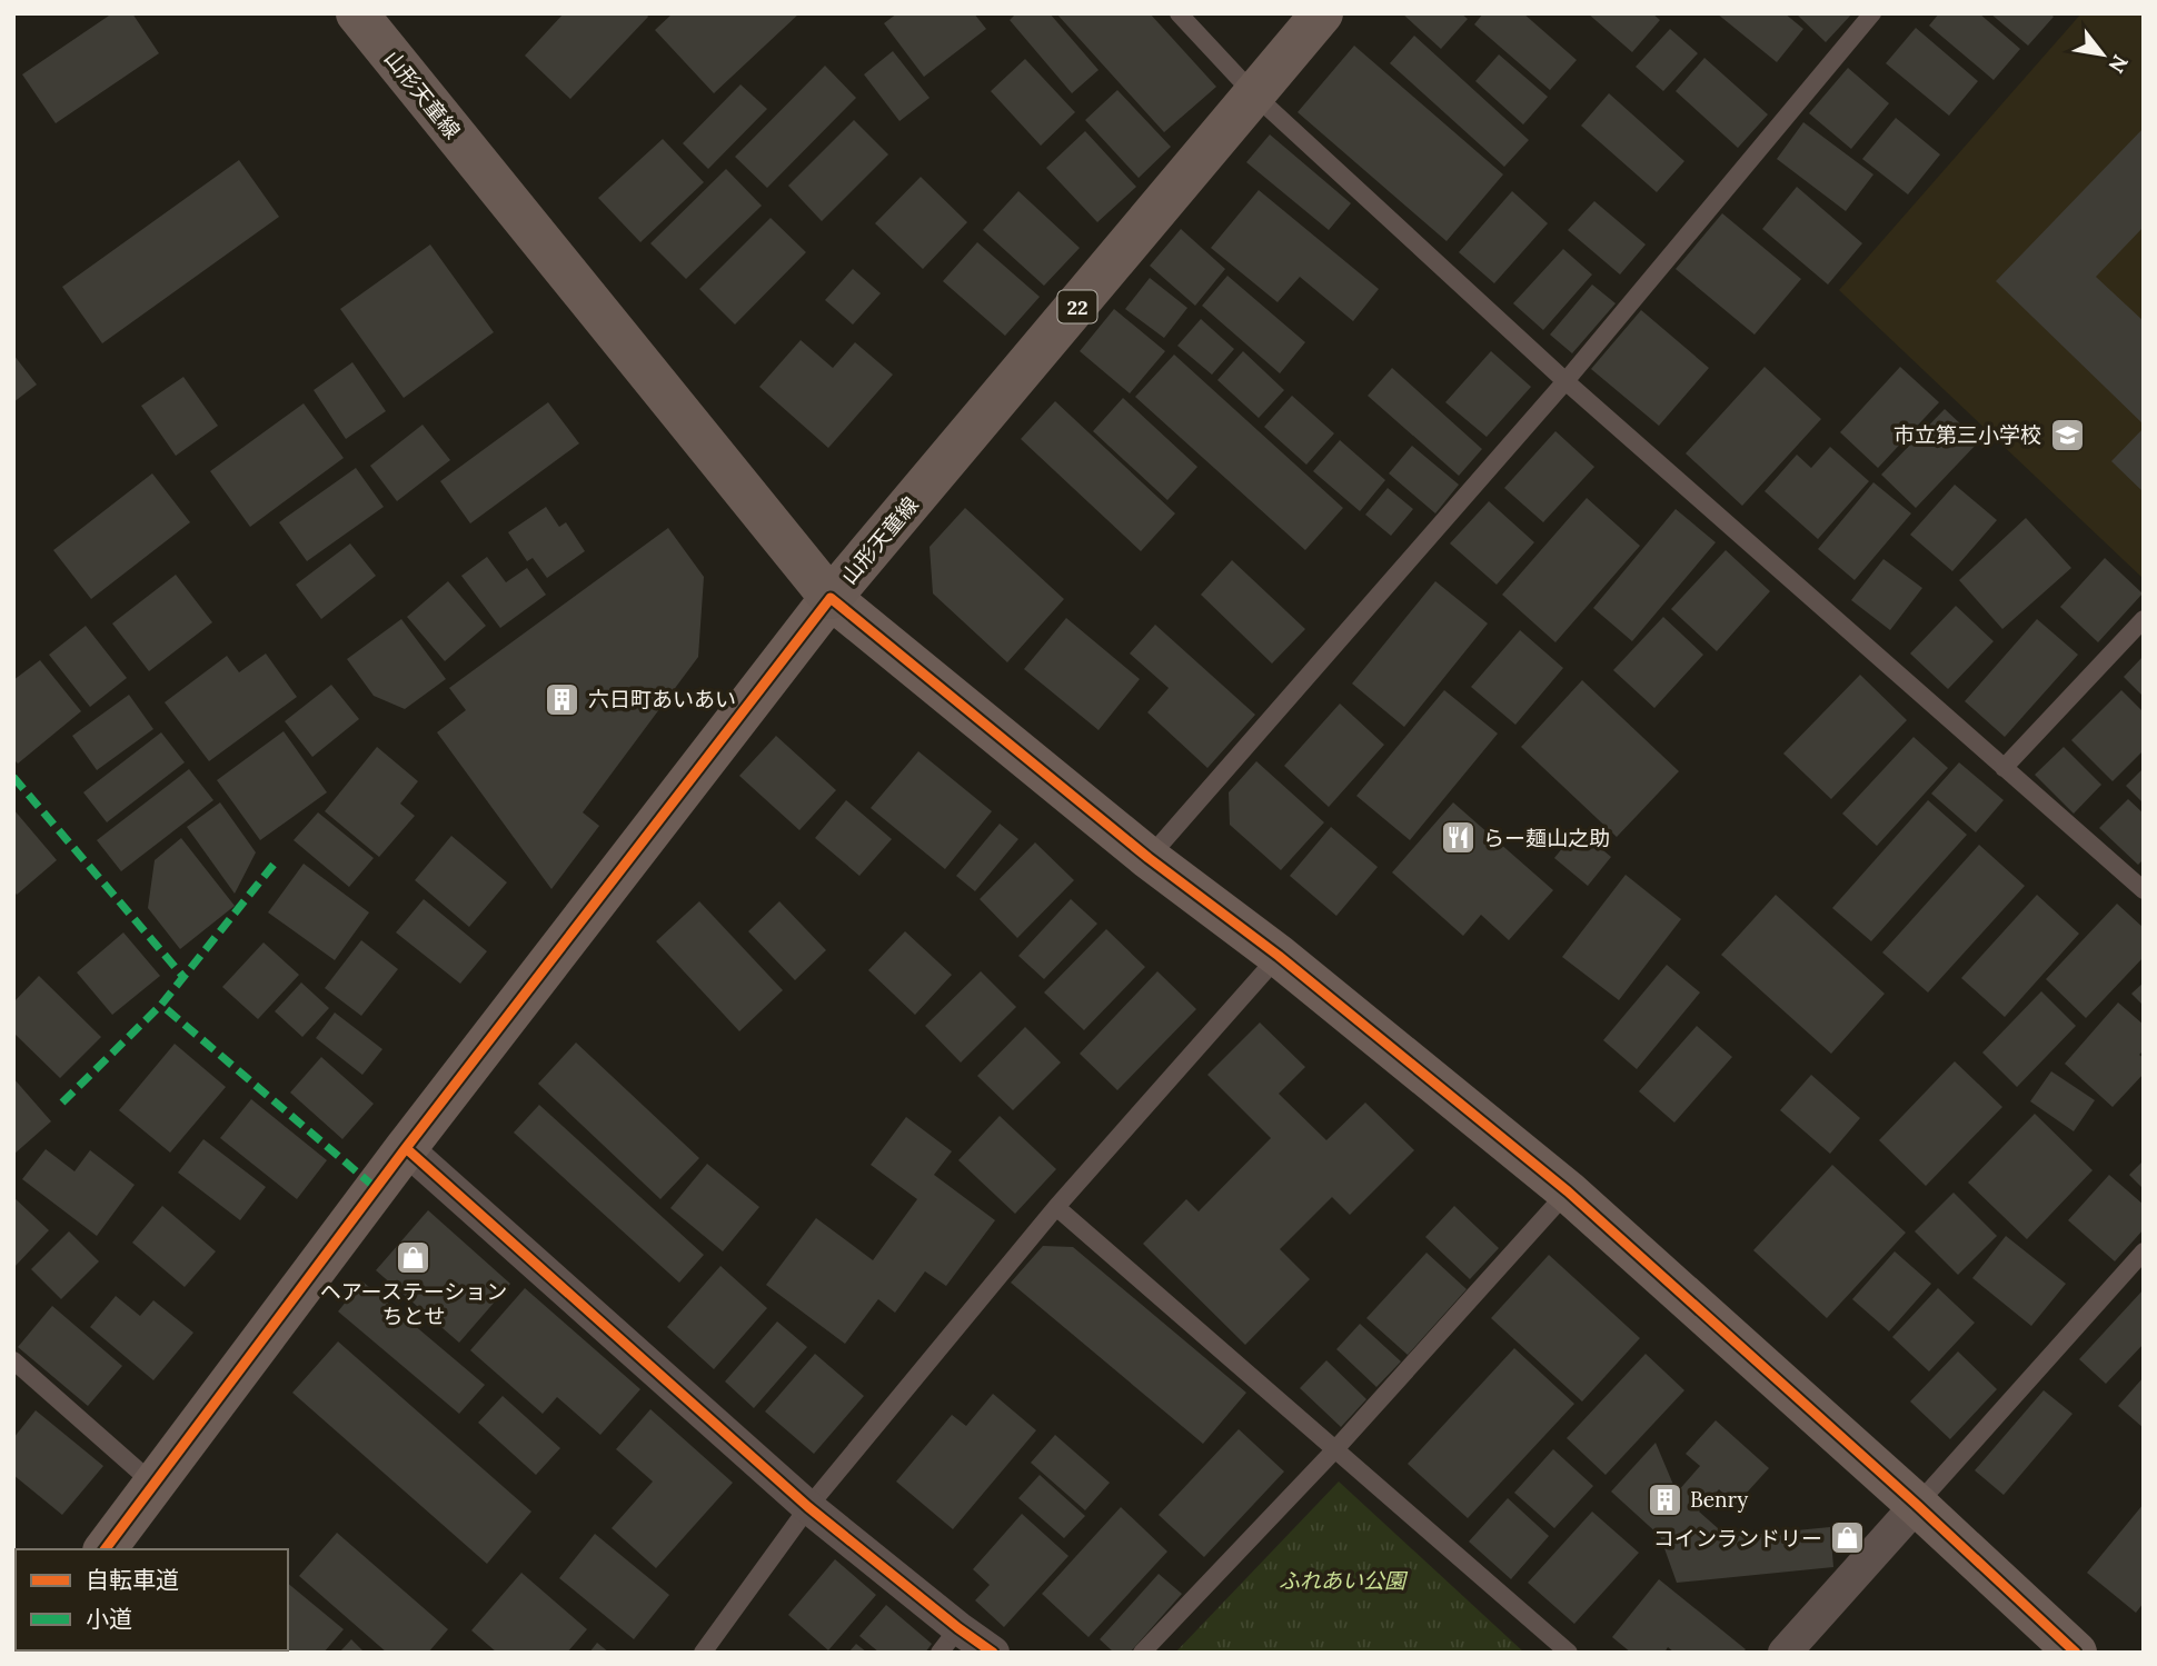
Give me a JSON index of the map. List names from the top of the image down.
{
  "streets": {
    "main road": ["山形天童線", "22"]
  },
  "parks": ["ふれあい公園"],
  "places": {
    "school or university": ["市立第三小学校"],
    "building": ["六日町あいあい", "Benry"],
    "restaurant": ["らー麺山之助"],
    "shop": ["ヘアーステーション ちとせ", "コインランドリー"]
  },
  "legend": ["自転車道", "小道"],
  "north": "bottom right"
}
